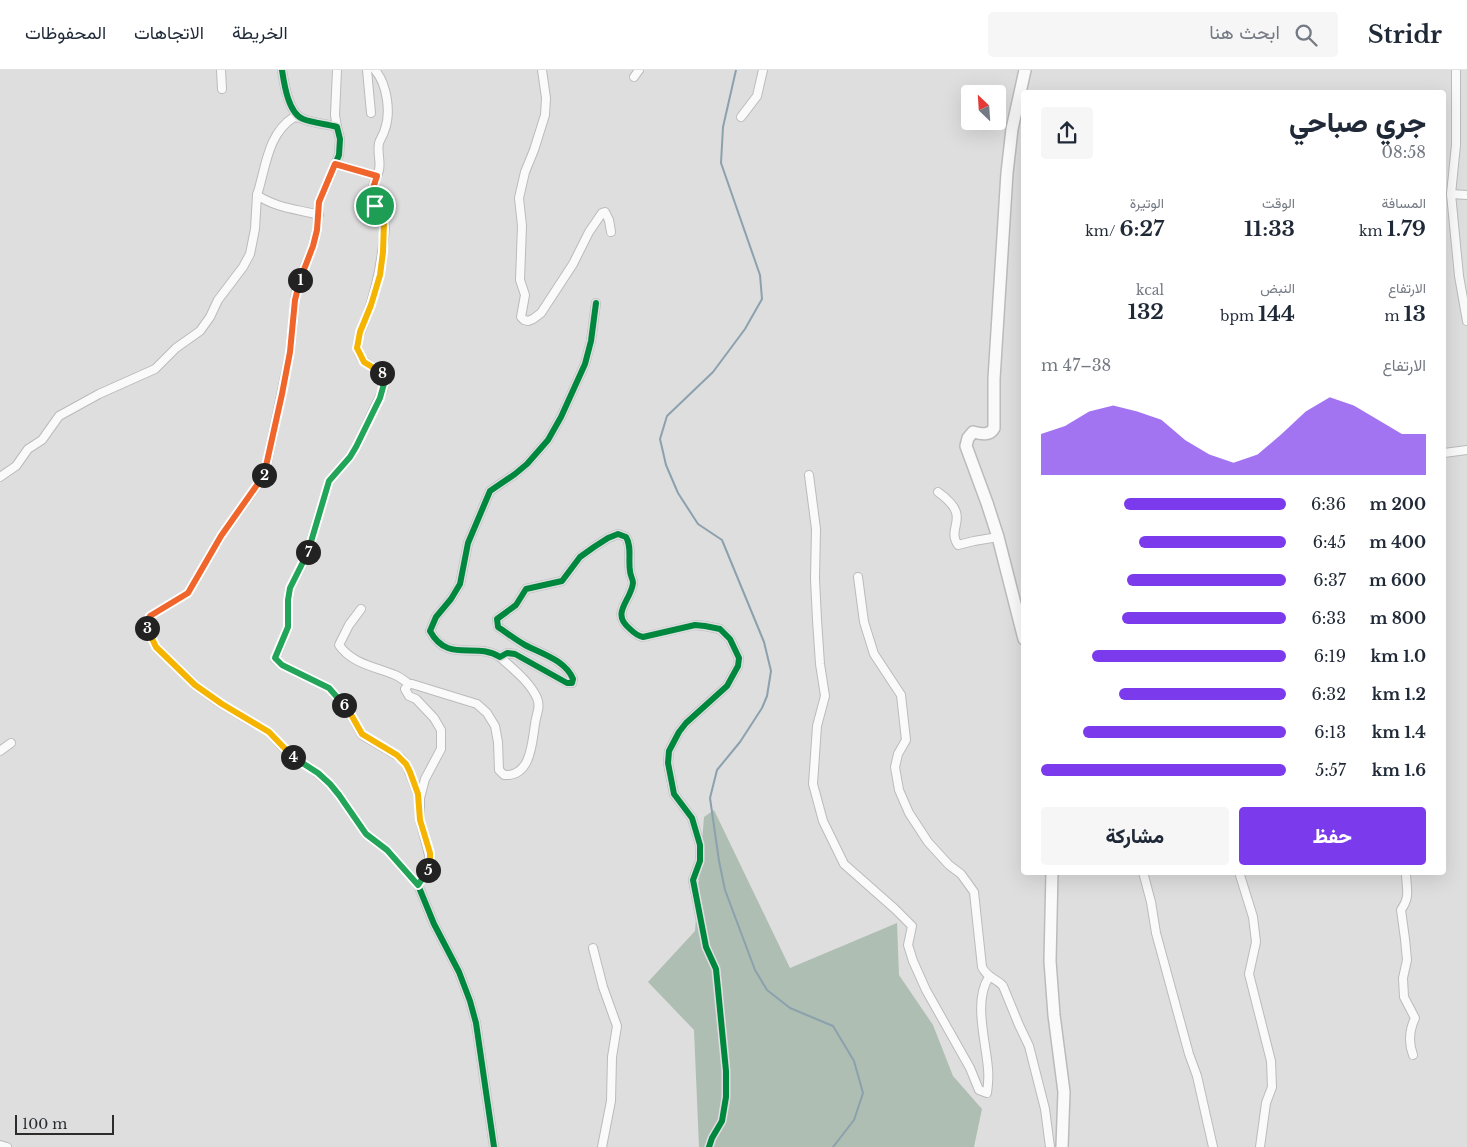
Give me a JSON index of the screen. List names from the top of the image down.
{
  "scale_bar": "100 m",
  "north": "top left",
  "page": {
    "header": "Stridr",
    "search": "ابحث هنا",
    "nav": ["الخريطة", "الاتجاهات", "المحفوظات"],
    "heading": ["جري صباحي", "08:58"],
    "stats": [
      ["المسافة", "1.79 km"],
      ["الوقت", "11:33"],
      ["الوتيرة", "6:27 /km"],
      ["الارتفاع", "13 m"],
      ["النبض", "144 bpm"],
      ["kcal", "132"]
    ],
    "pins": [
      "1",
      "8",
      "2",
      "7",
      "3",
      "6",
      "4",
      "5"
    ],
    "chart": ["الارتفاع", "38–47 m"],
    "list": [
      {
        "name": "200 m",
        "note": "6:36"
      },
      {
        "name": "400 m",
        "note": "6:45"
      },
      {
        "name": "600 m",
        "note": "6:37"
      },
      {
        "name": "800 m",
        "note": "6:33"
      },
      {
        "name": "1.0 km",
        "note": "6:19"
      },
      {
        "name": "1.2 km",
        "note": "6:32"
      },
      {
        "name": "1.4 km",
        "note": "6:13"
      },
      {
        "name": "1.6 km",
        "note": "5:57"
      }
    ],
    "buttons": ["حفظ", "مشاركة"],
    "scale": "100 m"
  }
}
